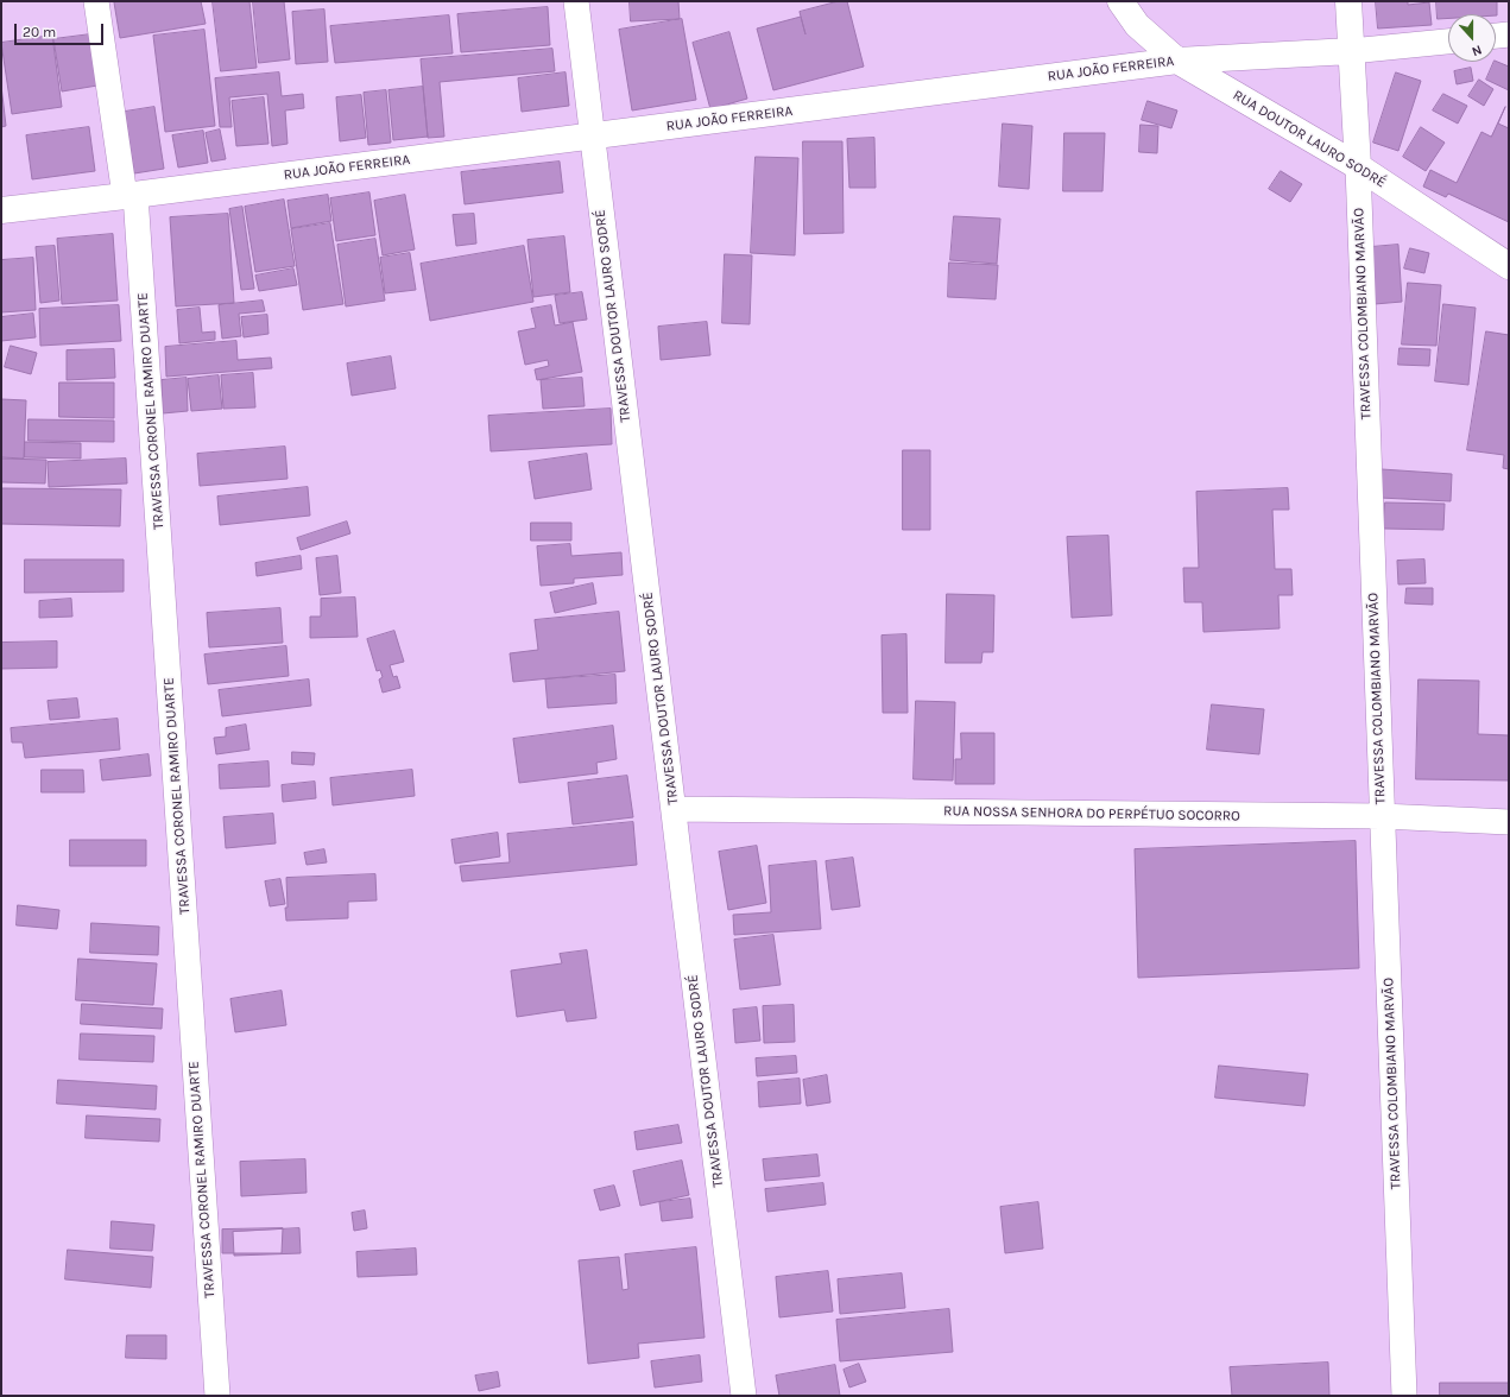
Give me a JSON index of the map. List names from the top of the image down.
{
  "streets": {
    "street": [
      "RUA JOÃO FERREIRA",
      "RUA DOUTOR LAURO SODRÉ",
      "TRAVESSA COLOMBIANO MARVÃO",
      "TRAVESSA DOUTOR LAURO SODRÉ",
      "TRAVESSA CORONEL RAMIRO DUARTE",
      "RUA NOSSA SENHORA DO PERPÉTUO SOCORRO"
    ]
  },
  "crossings": [
    ["RUA JOÃO FERREIRA", "RUA DOUTOR LAURO SODRÉ"],
    ["RUA JOÃO FERREIRA", "TRAVESSA COLOMBIANO MARVÃO"],
    ["RUA JOÃO FERREIRA", "TRAVESSA DOUTOR LAURO SODRÉ"],
    ["RUA JOÃO FERREIRA", "TRAVESSA CORONEL RAMIRO DUARTE"],
    ["RUA DOUTOR LAURO SODRÉ", "TRAVESSA COLOMBIANO MARVÃO"],
    ["TRAVESSA COLOMBIANO MARVÃO", "RUA NOSSA SENHORA DO PERPÉTUO SOCORRO"],
    ["TRAVESSA DOUTOR LAURO SODRÉ", "RUA NOSSA SENHORA DO PERPÉTUO SOCORRO"]
  ],
  "scale_bar": "20 m",
  "north": "bottom"
}
